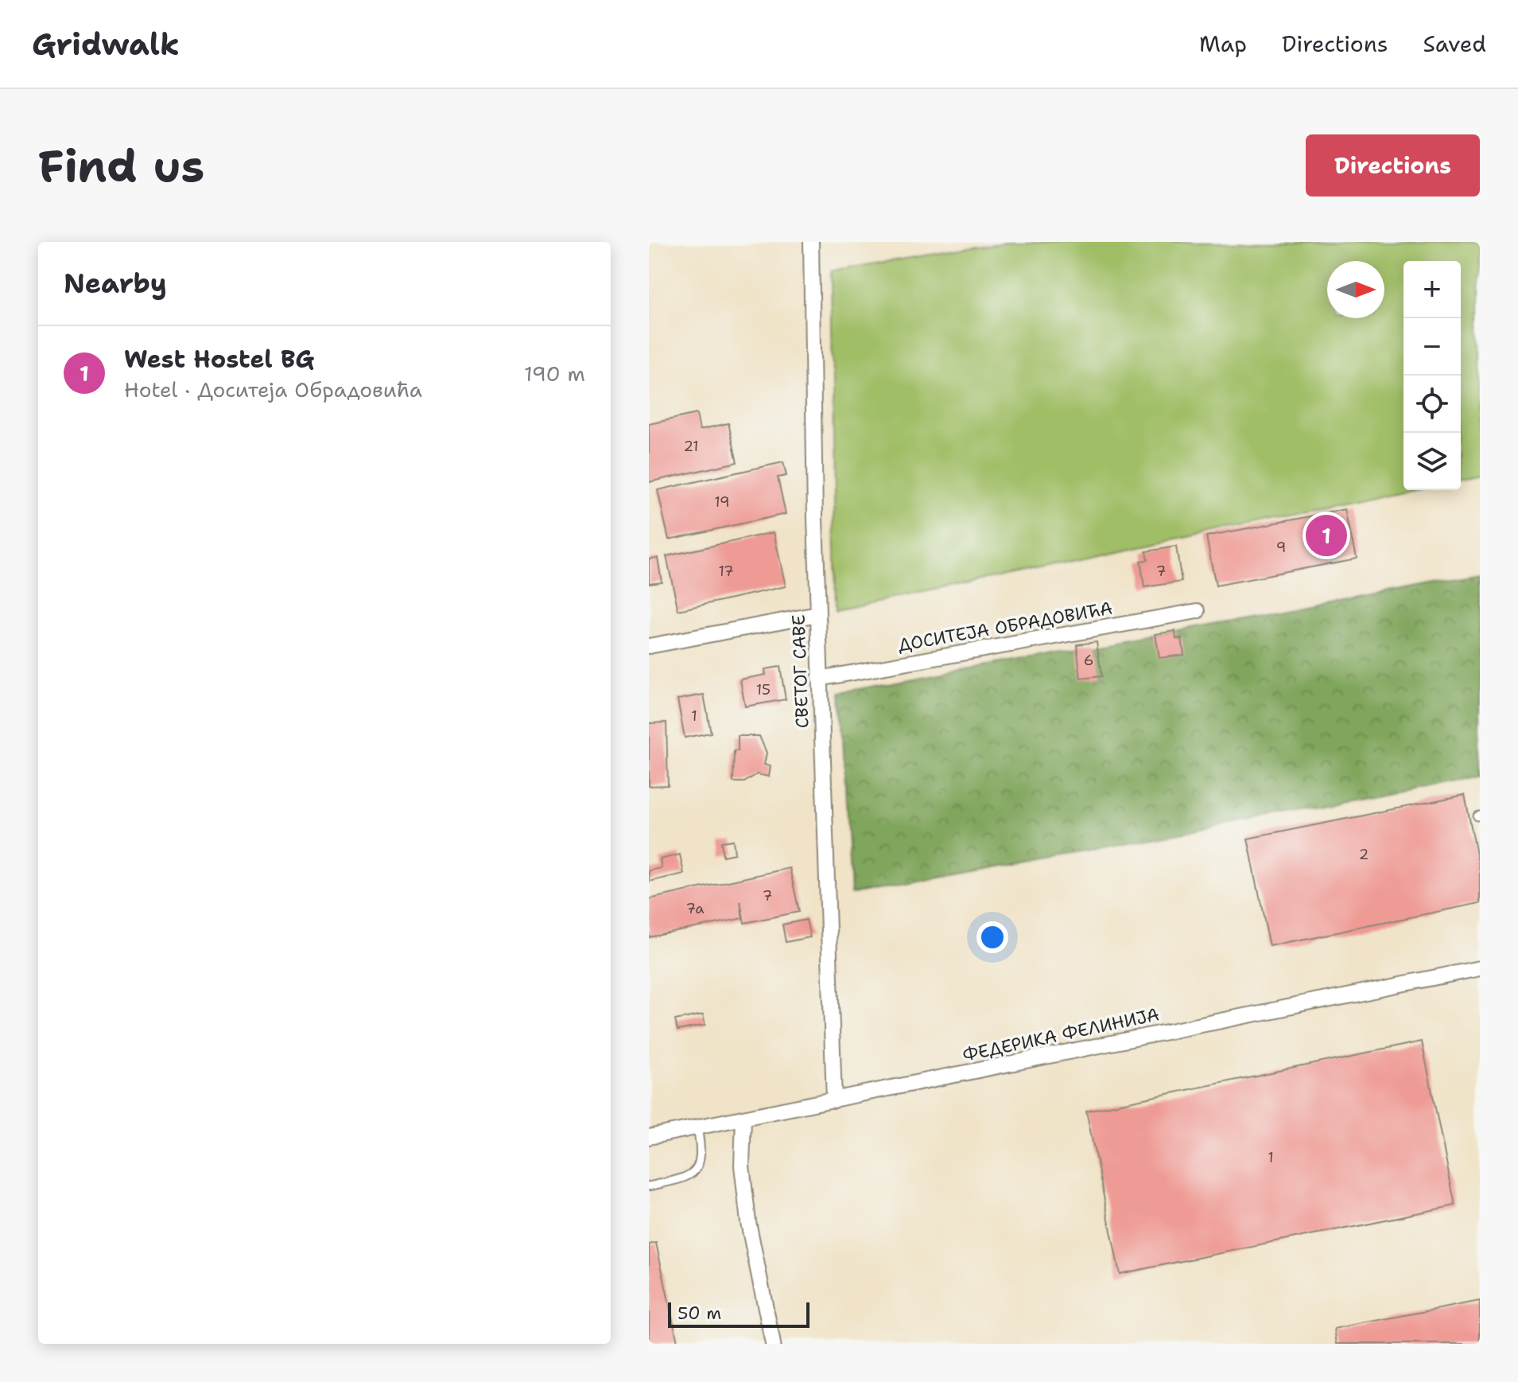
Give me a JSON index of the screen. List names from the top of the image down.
{
  "streets": {
    "street": ["ДОСИТЕЈА ОБРАДОВИЋА", "СВЕТОГ САВЕ", "ФЕДЕРИКА ФЕЛИНИЈА"]
  },
  "crossings": [
    ["ДОСИТЕЈА ОБРАДОВИЋА", "СВЕТОГ САВЕ"],
    ["СВЕТОГ САВЕ", "ФЕДЕРИКА ФЕЛИНИЈА"]
  ],
  "house_numbers": [
    "21",
    "19",
    "9",
    "17",
    "7",
    "6",
    "15",
    "1",
    "2",
    "7",
    "7a",
    "1"
  ],
  "scale_bar": "50 m",
  "north": "right",
  "page": {
    "header": "Gridwalk",
    "nav": ["Map", "Directions", "Saved"],
    "buttons": "Directions",
    "title": "Find us",
    "heading": "Nearby",
    "map_buttons": ["+", "−"],
    "list": [
      {
        "mark": "1",
        "name": "West Hostel BG",
        "note": "Hotel · Доситеја Обрадовића",
        "value": "190 m"
      }
    ],
    "pins": "1",
    "scale": "50 m"
  }
}
